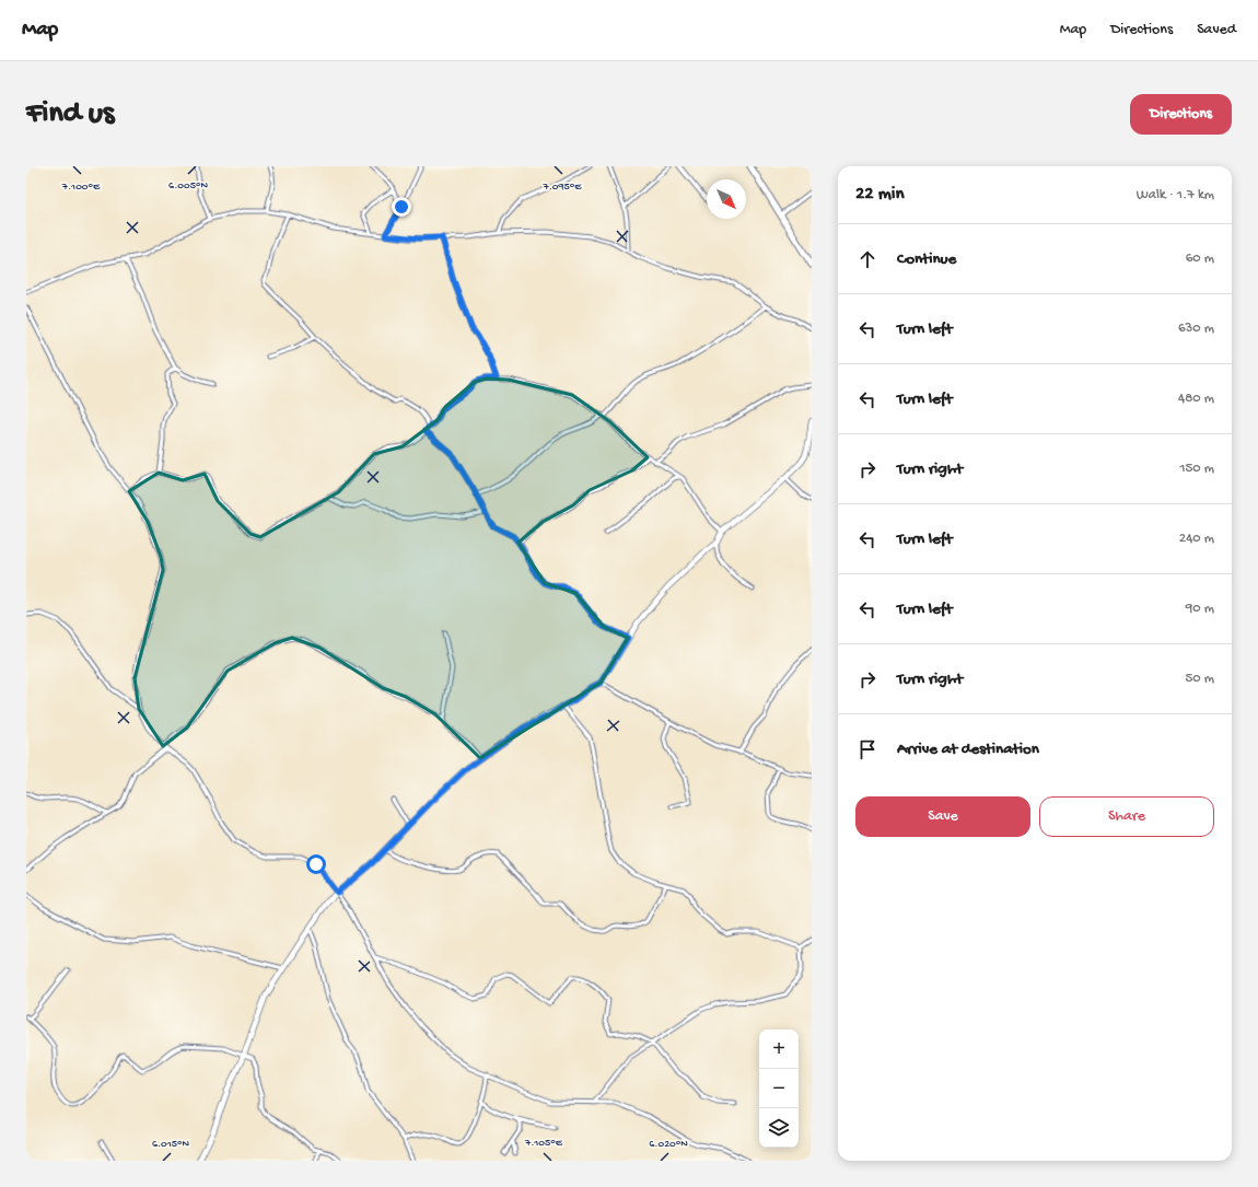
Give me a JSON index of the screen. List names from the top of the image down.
{
  "north": "bottom right",
  "page": {
    "header": "Map",
    "nav": ["Map", "Directions", "Saved"],
    "buttons": [
      "Directions",
      ["Save", "Share"]
    ],
    "title": "Find us",
    "heading": ["22 min", "Walk · 1.7 km"],
    "list": [
      ["Continue", "60 m"],
      ["Turn left", "630 m"],
      ["Turn left", "480 m"],
      ["Turn right", "150 m"],
      ["Turn left", "240 m"],
      ["Turn left", "90 m"],
      ["Turn right", "50 m"],
      "Arrive at destination"
    ],
    "map_buttons": ["+", "−"]
  },
  "coordinates": [
    "6.005°N",
    "7.100°E",
    "7.095°E",
    "7.105°E",
    "6.015°N",
    "6.020°N"
  ]
}
